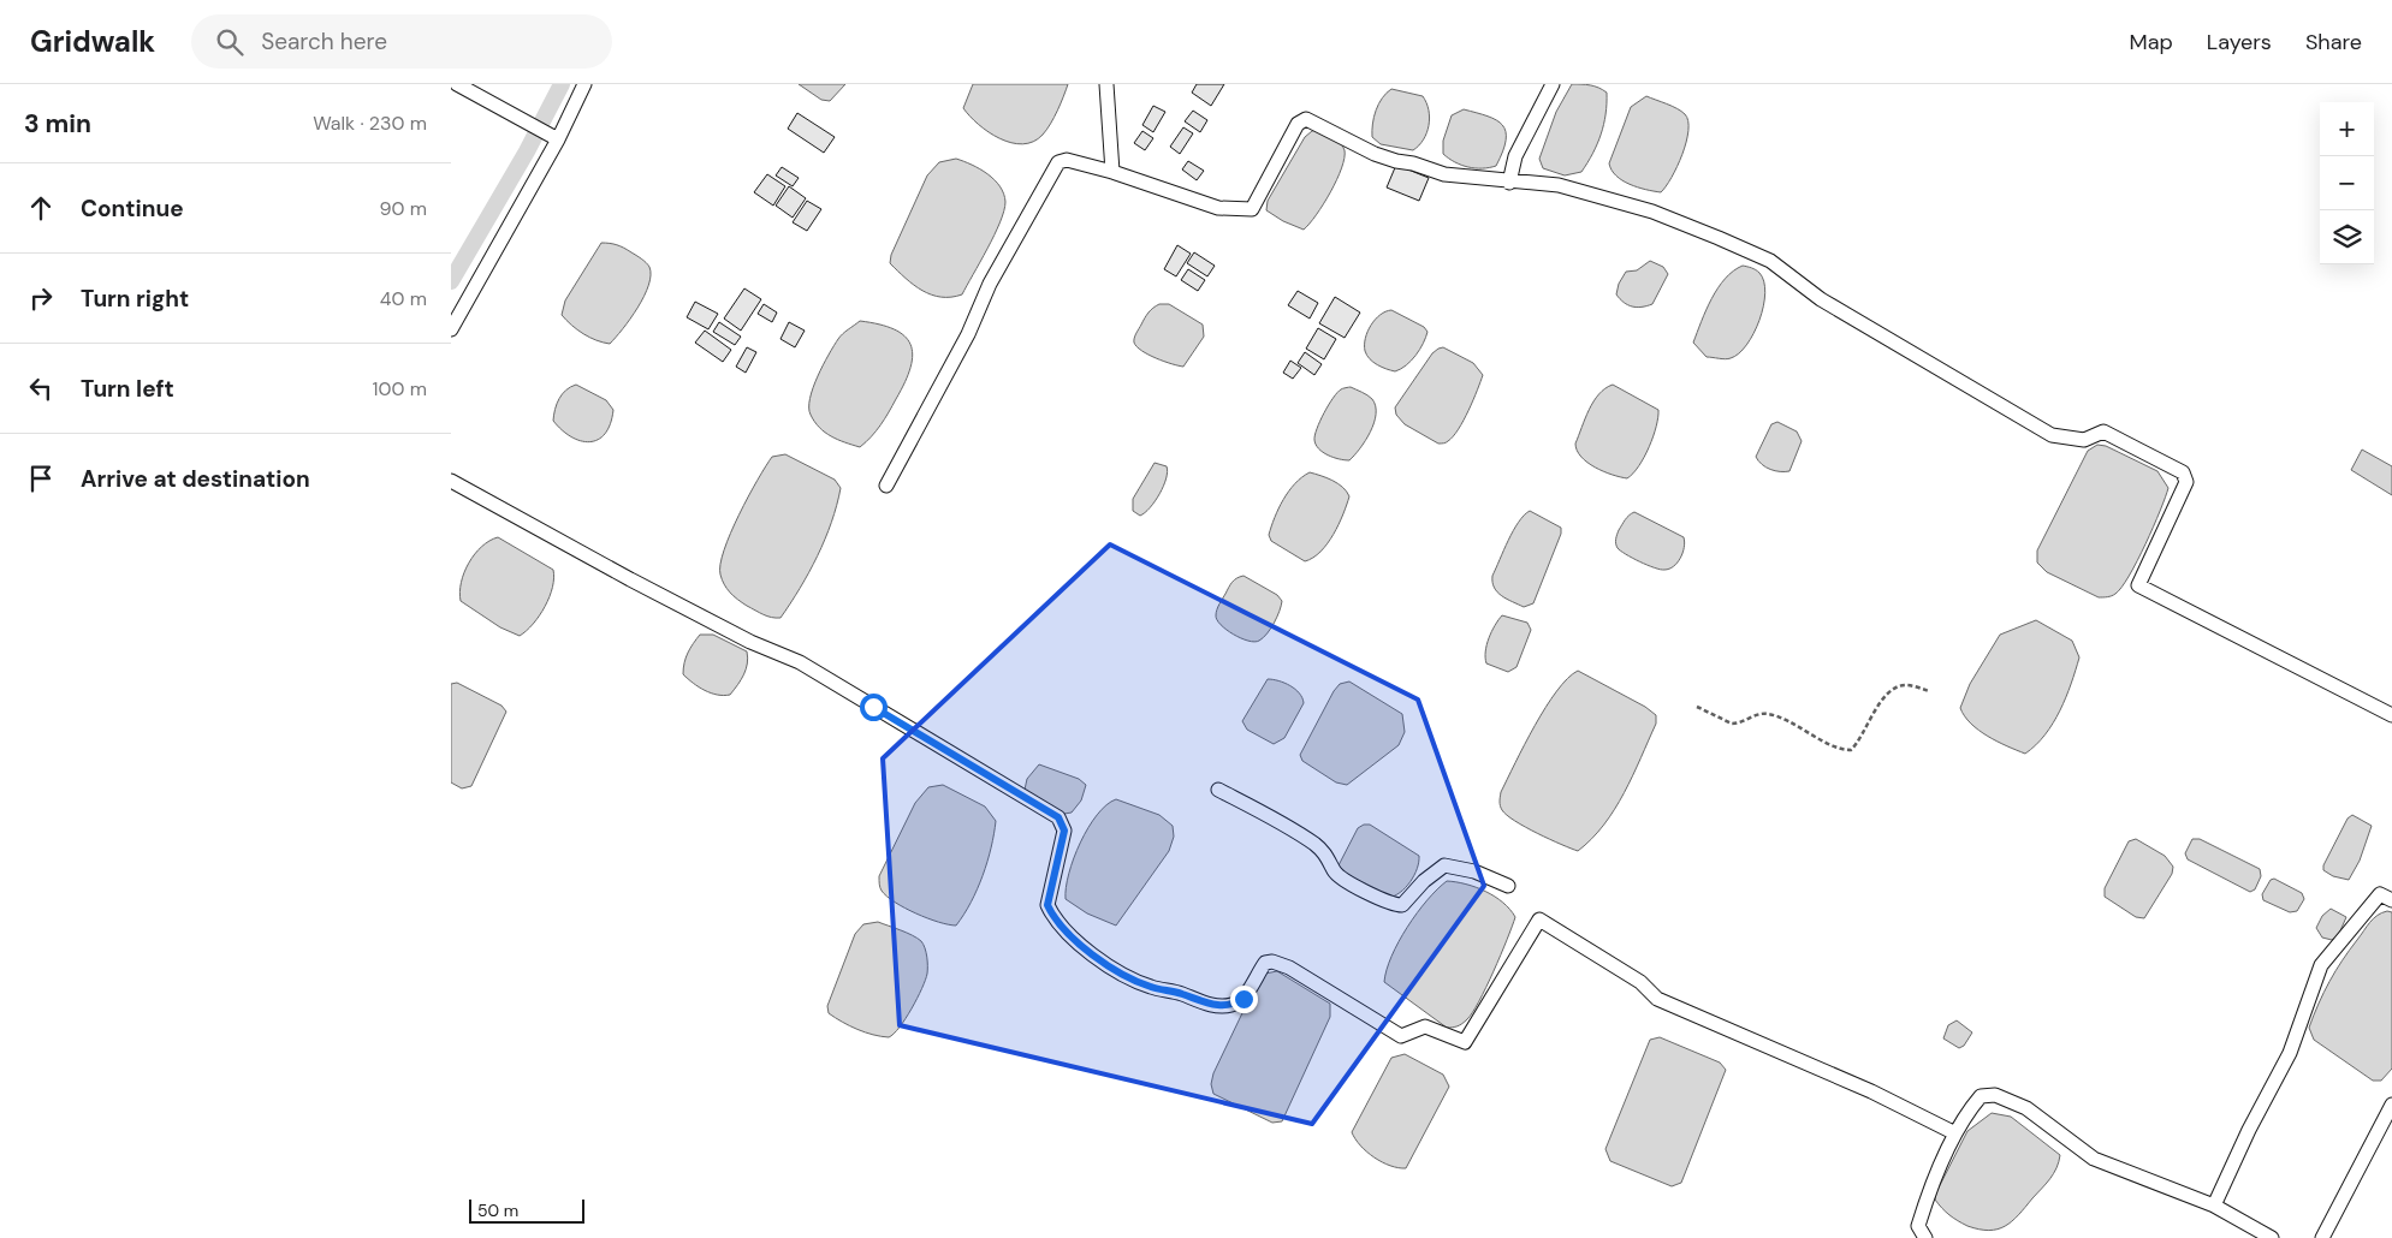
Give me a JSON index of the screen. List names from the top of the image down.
{
  "scale_bar": "50 m",
  "page": {
    "header": "Gridwalk",
    "search": "Search here",
    "nav": ["Map", "Layers", "Share"],
    "heading": ["3 min", "Walk · 230 m"],
    "map_buttons": ["+", "−"],
    "list": [
      ["Continue", "90 m"],
      ["Turn right", "40 m"],
      ["Turn left", "100 m"],
      "Arrive at destination"
    ],
    "scale": "50 m"
  }
}
